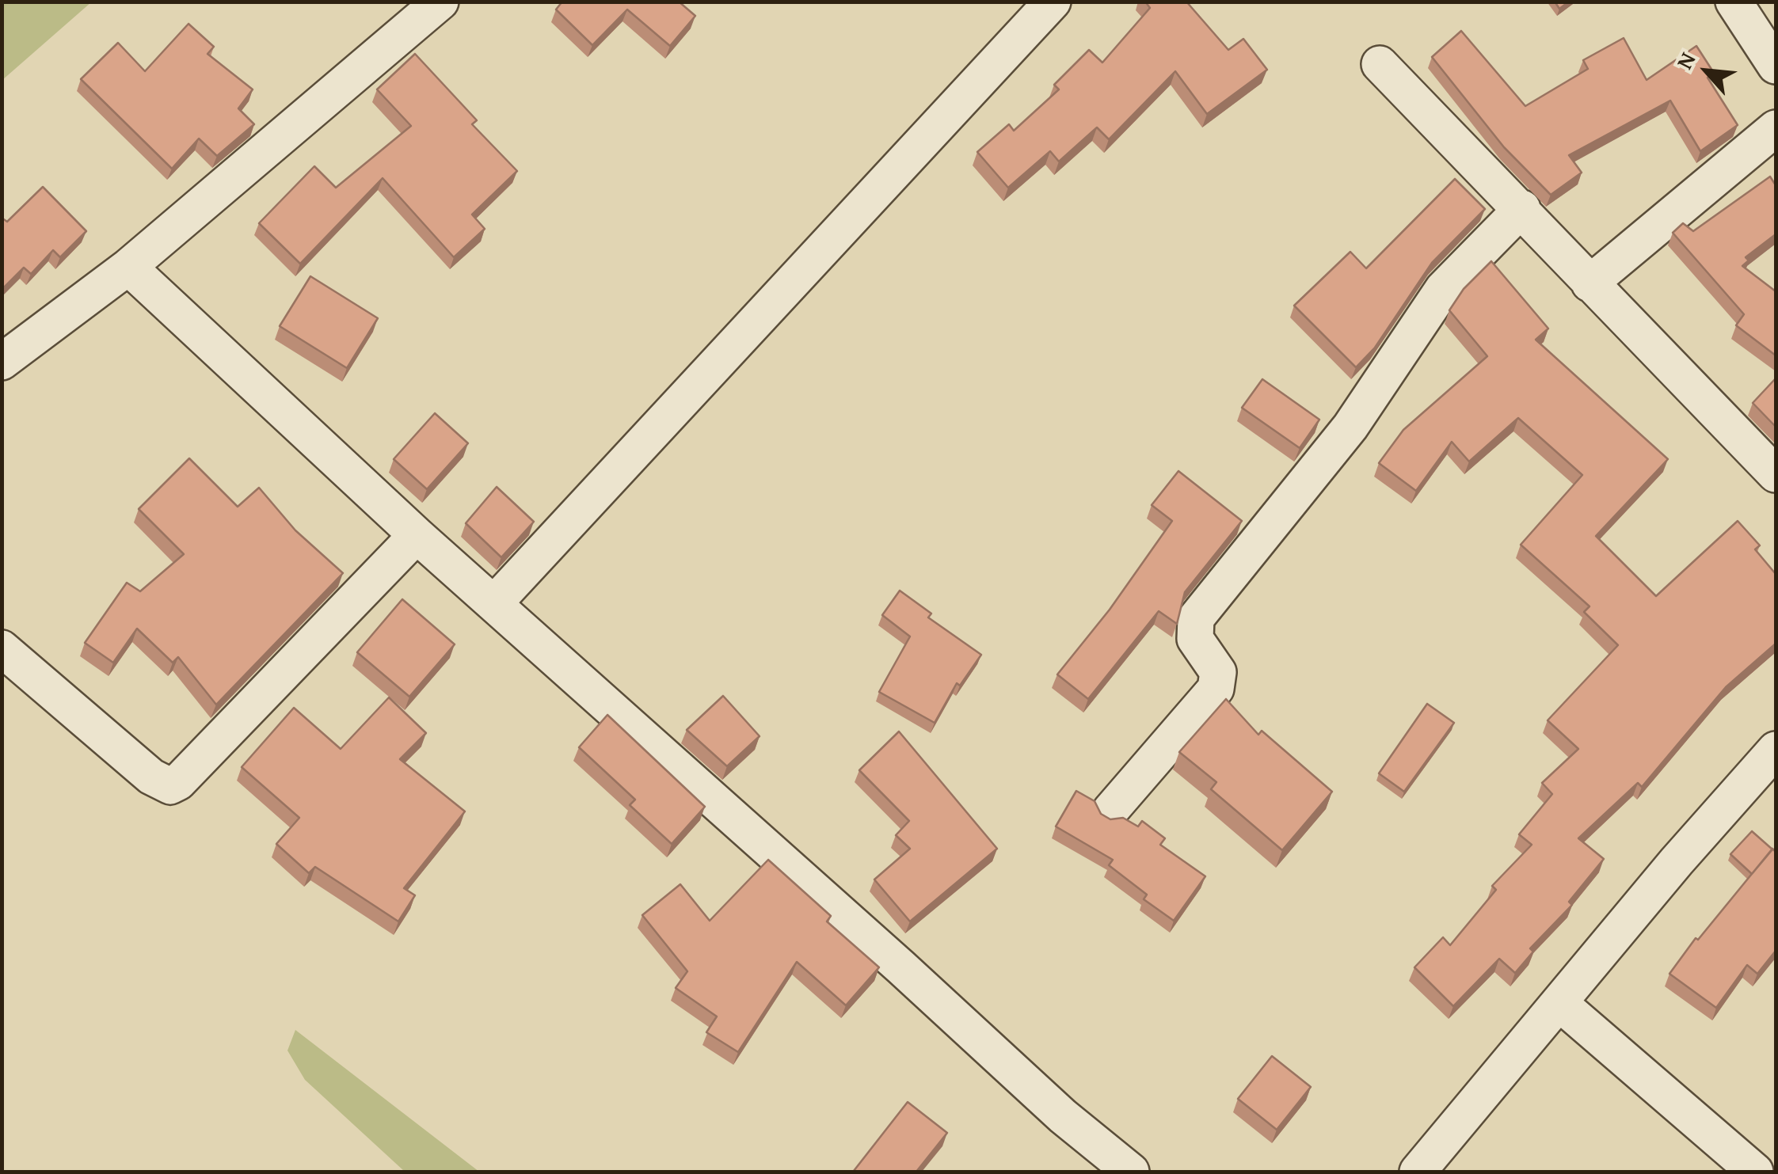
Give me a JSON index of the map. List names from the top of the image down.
{
  "north": "top left"
}
